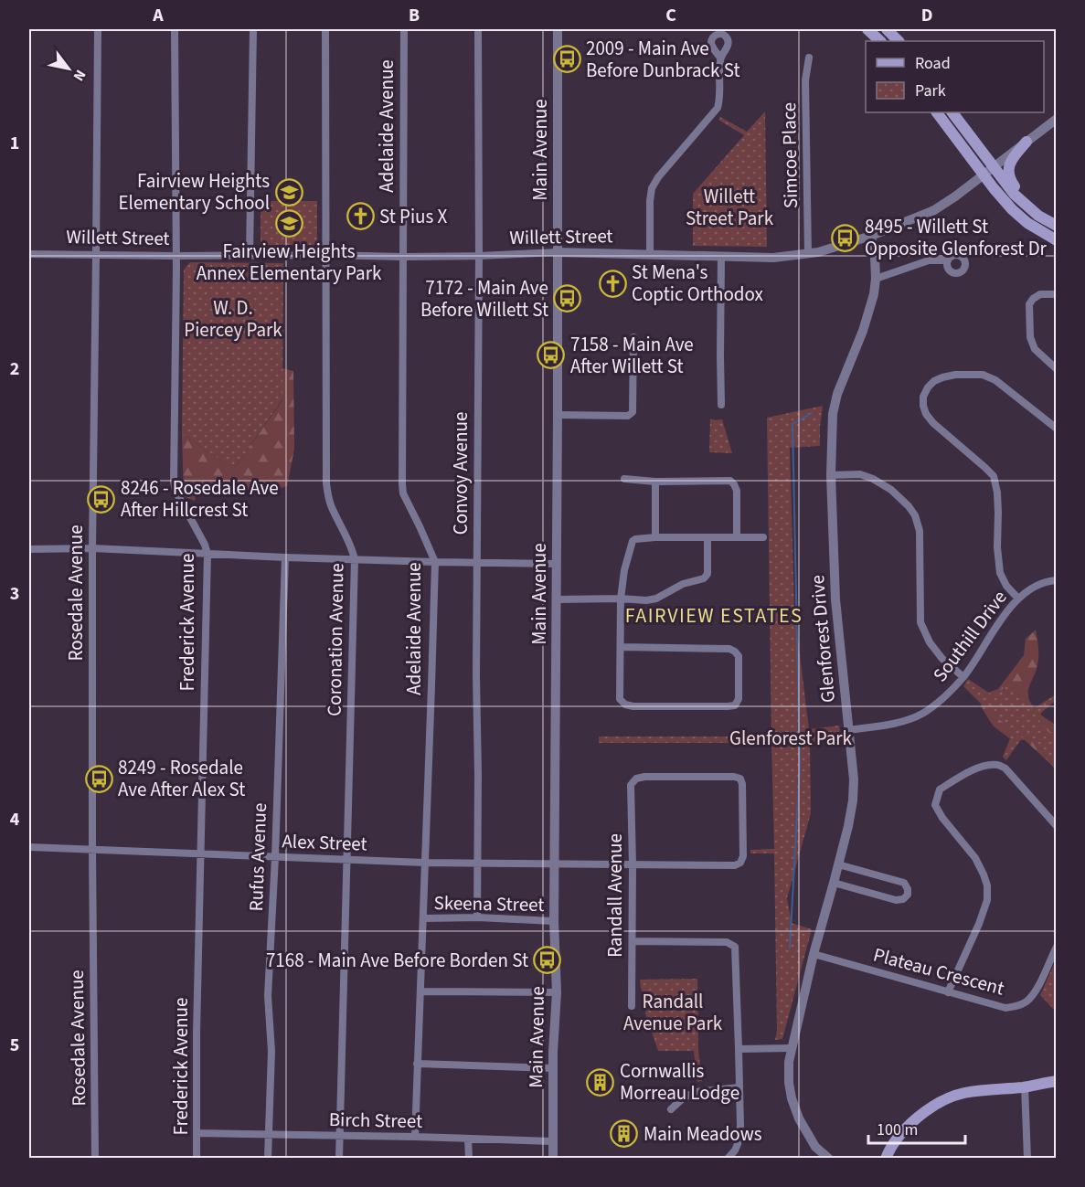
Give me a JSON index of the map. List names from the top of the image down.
{
  "streets": {
    "street": [
      "Adelaide Avenue",
      "Main Avenue",
      "Simcoe Place",
      "Willett Street",
      "Convoy Avenue",
      "Rosedale Avenue",
      "Frederick Avenue",
      "Southill Drive",
      "Glenforest Drive",
      "Coronation Avenue",
      "Alex Street",
      "Rufus Avenue",
      "Randall Avenue",
      "Skeena Street",
      "Plateau Crescent",
      "Birch Street"
    ]
  },
  "crossings": [
    ["Adelaide Avenue", "Willett Street"],
    ["Adelaide Avenue", "Alex Street"],
    ["Adelaide Avenue", "Skeena Street"],
    ["Adelaide Avenue", "Birch Street"],
    ["Main Avenue", "Willett Street"],
    ["Main Avenue", "Alex Street"],
    ["Main Avenue", "Skeena Street"],
    ["Main Avenue", "Birch Street"],
    ["Simcoe Place", "Willett Street"],
    ["Willett Street", "Convoy Avenue"],
    ["Willett Street", "Rosedale Avenue"],
    ["Willett Street", "Frederick Avenue"],
    ["Willett Street", "Glenforest Drive"],
    ["Willett Street", "Coronation Avenue"],
    ["Convoy Avenue", "Alex Street"],
    ["Convoy Avenue", "Skeena Street"],
    ["Rosedale Avenue", "Alex Street"],
    ["Frederick Avenue", "Alex Street"],
    ["Frederick Avenue", "Birch Street"],
    ["Southill Drive", "Glenforest Drive"],
    ["Glenforest Drive", "Plateau Crescent"],
    ["Coronation Avenue", "Alex Street"],
    ["Coronation Avenue", "Birch Street"],
    ["Alex Street", "Rufus Avenue"],
    ["Alex Street", "Randall Avenue"],
    ["Rufus Avenue", "Birch Street"]
  ],
  "districts": ["FAIRVIEW ESTATES"],
  "parks": [
    "Willett Street Park",
    "W. D. Piercey Park",
    "Glenforest Park",
    "Randall Avenue Park"
  ],
  "places": {
    "bus stop": [
      "2009 - Main Ave Before Dunbrack St",
      "8495 - Willett St Opposite Glenforest Dr",
      "7172 - Main Ave Before Willett St",
      "7158 - Main Ave After Willett St",
      "8246 - Rosedale Ave After Hillcrest St",
      "8249 - Rosedale Ave After Alex St",
      "7168 - Main Ave Before Borden St"
    ],
    "school or university": ["Fairview Heights Elementary School", "Fairview Heights Annex Elementary Park"],
    "church": ["St Pius X", "St Mena's Coptic Orthodox"],
    "building": ["Cornwallis Morreau Lodge", "Main Meadows"]
  },
  "legend": ["Road", "Park"],
  "scale_bar": "100 m",
  "north": "bottom right",
  "grid": {
    "columns": [
      "A",
      "B",
      "C",
      "D"
    ],
    "rows": [
      "1",
      "2",
      "3",
      "4",
      "5"
    ]
  }
}
